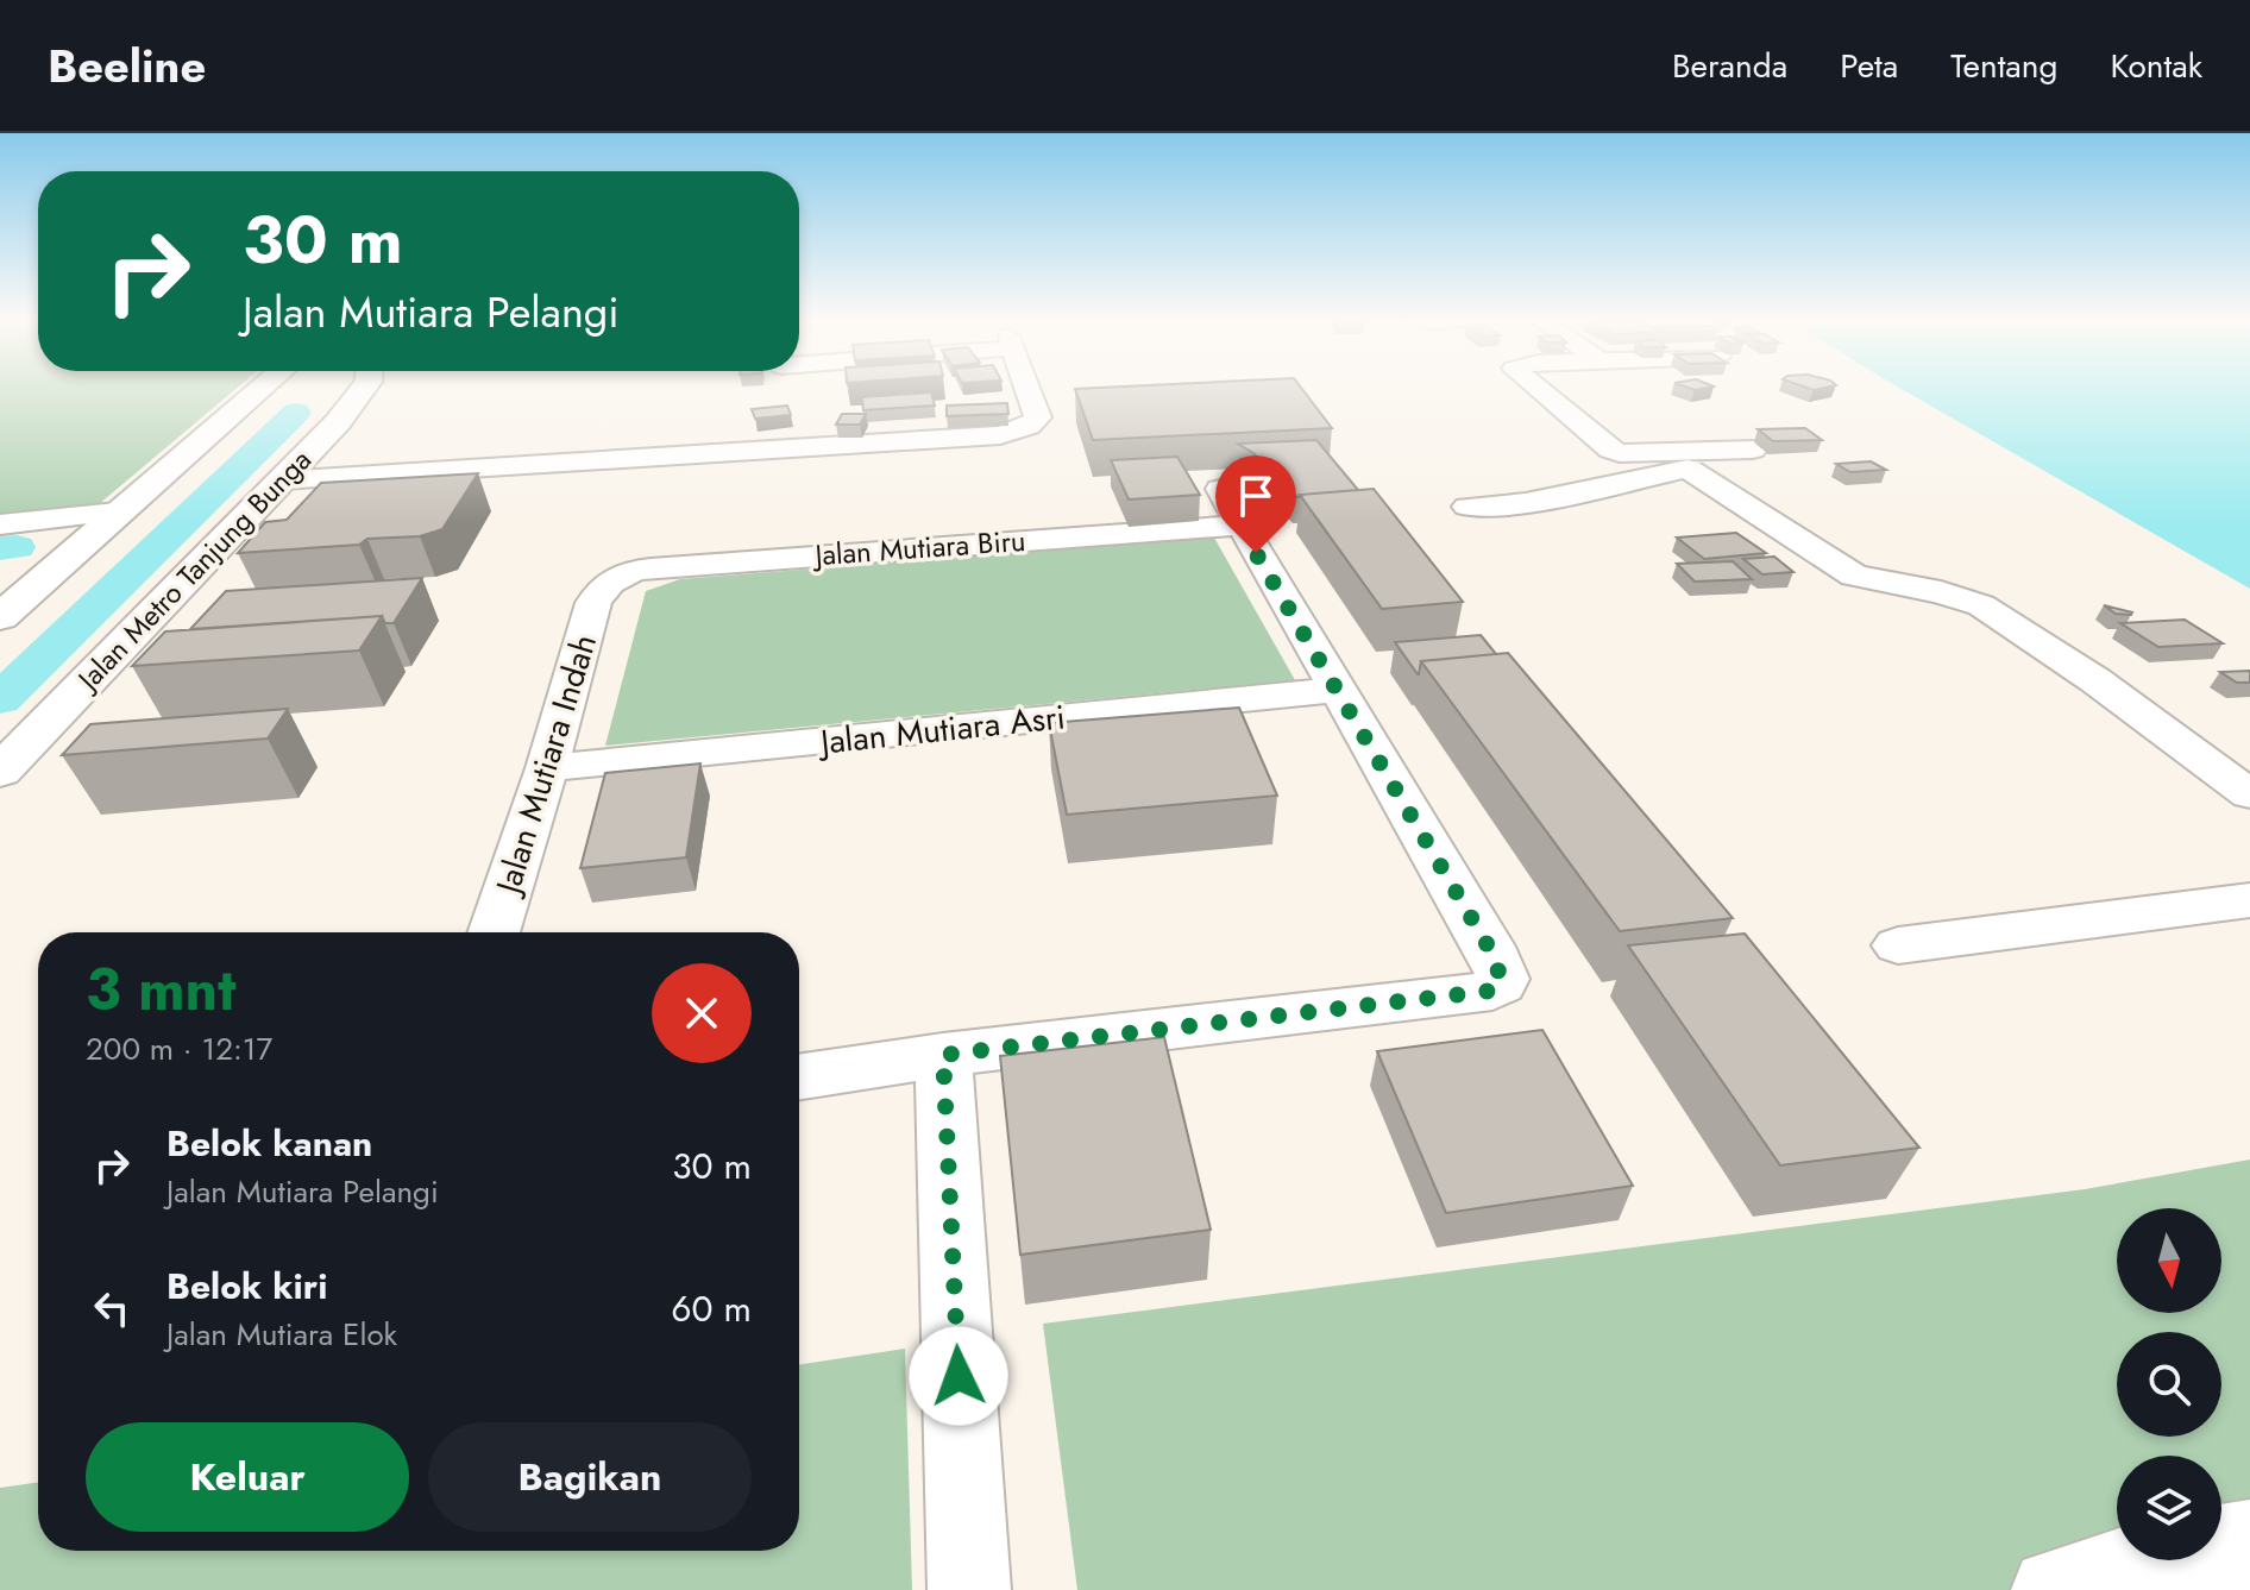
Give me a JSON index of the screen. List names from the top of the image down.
{
  "streets": {
    "main road": ["Jalan Metro Tanjung Bunga"],
    "street": ["Jalan Mutiara Biru", "Jalan Mutiara Asri", "Jalan Mutiara Indah"]
  },
  "crossings": [
    ["Jalan Mutiara Biru", "Jalan Mutiara Indah"],
    ["Jalan Mutiara Asri", "Jalan Mutiara Indah"]
  ],
  "north": "bottom",
  "page": {
    "header": "Beeline",
    "nav": [
      "Beranda",
      "Peta",
      "Tentang",
      "Kontak"
    ],
    "turn": ["30 m", "Jalan Mutiara Pelangi"],
    "heading": ["3 mnt", "200 m · 12:17"],
    "list": [
      {
        "name": "Belok kanan",
        "note": "Jalan Mutiara Pelangi",
        "value": "30 m"
      },
      {
        "name": "Belok kiri",
        "note": "Jalan Mutiara Elok",
        "value": "60 m"
      }
    ],
    "buttons": ["Keluar", "Bagikan"]
  }
}
